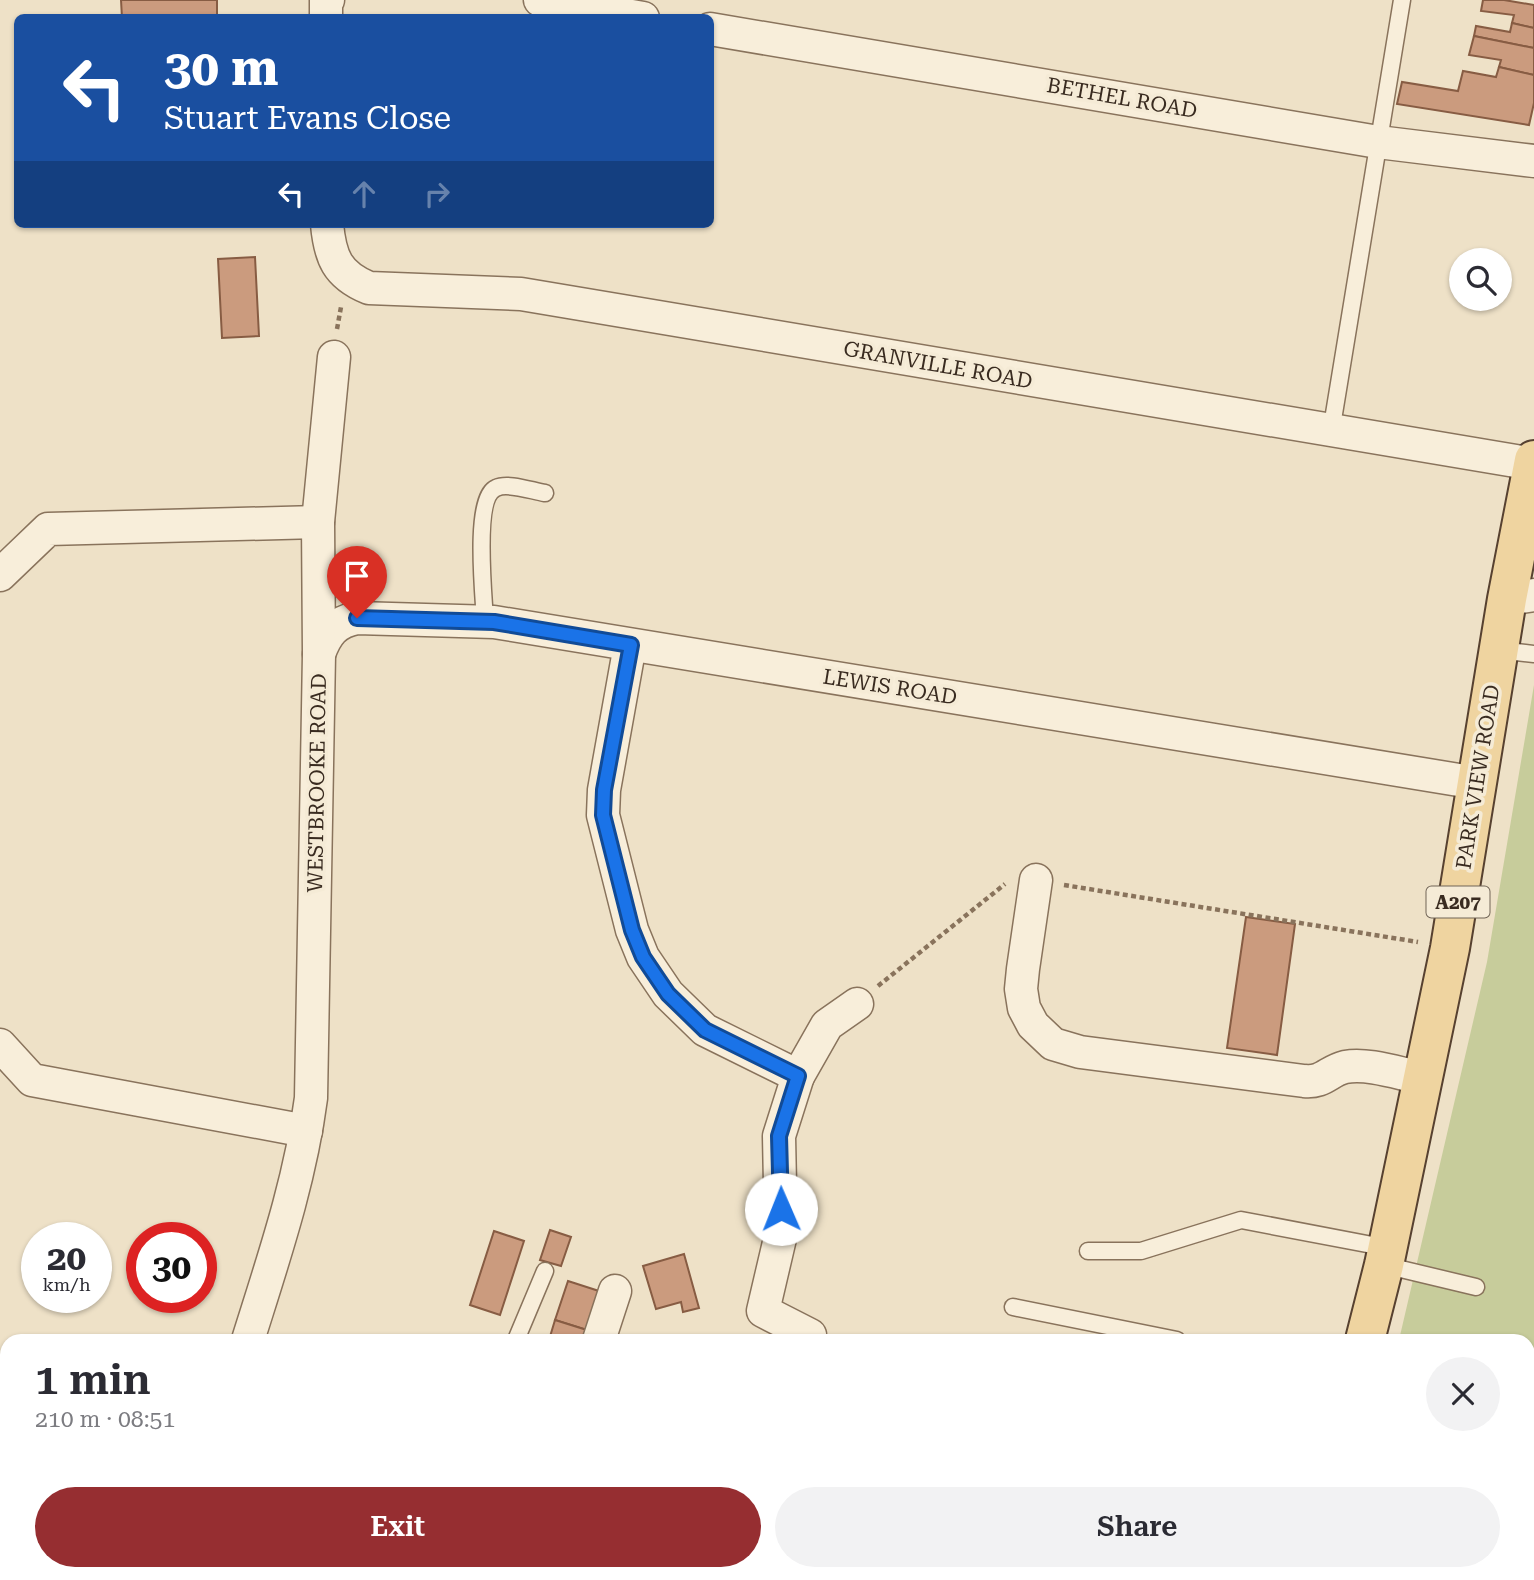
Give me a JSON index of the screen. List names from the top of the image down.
{
  "streets": {
    "main road": ["PARK VIEW ROAD", "A207"],
    "street": [
      "BETHEL ROAD",
      "GRANVILLE ROAD",
      "LEWIS ROAD",
      "WESTBROOKE ROAD"
    ]
  },
  "crossings": [
    ["GRANVILLE ROAD", "PARK VIEW ROAD"],
    ["LEWIS ROAD", "PARK VIEW ROAD"],
    ["LEWIS ROAD", "WESTBROOKE ROAD"]
  ],
  "page": {
    "turn": ["30 m", "Stuart Evans Close"],
    "speed": "20 km/h",
    "limit": "30",
    "heading": ["1 min", "210 m · 08:51"],
    "buttons": ["Exit", "Share"]
  }
}
